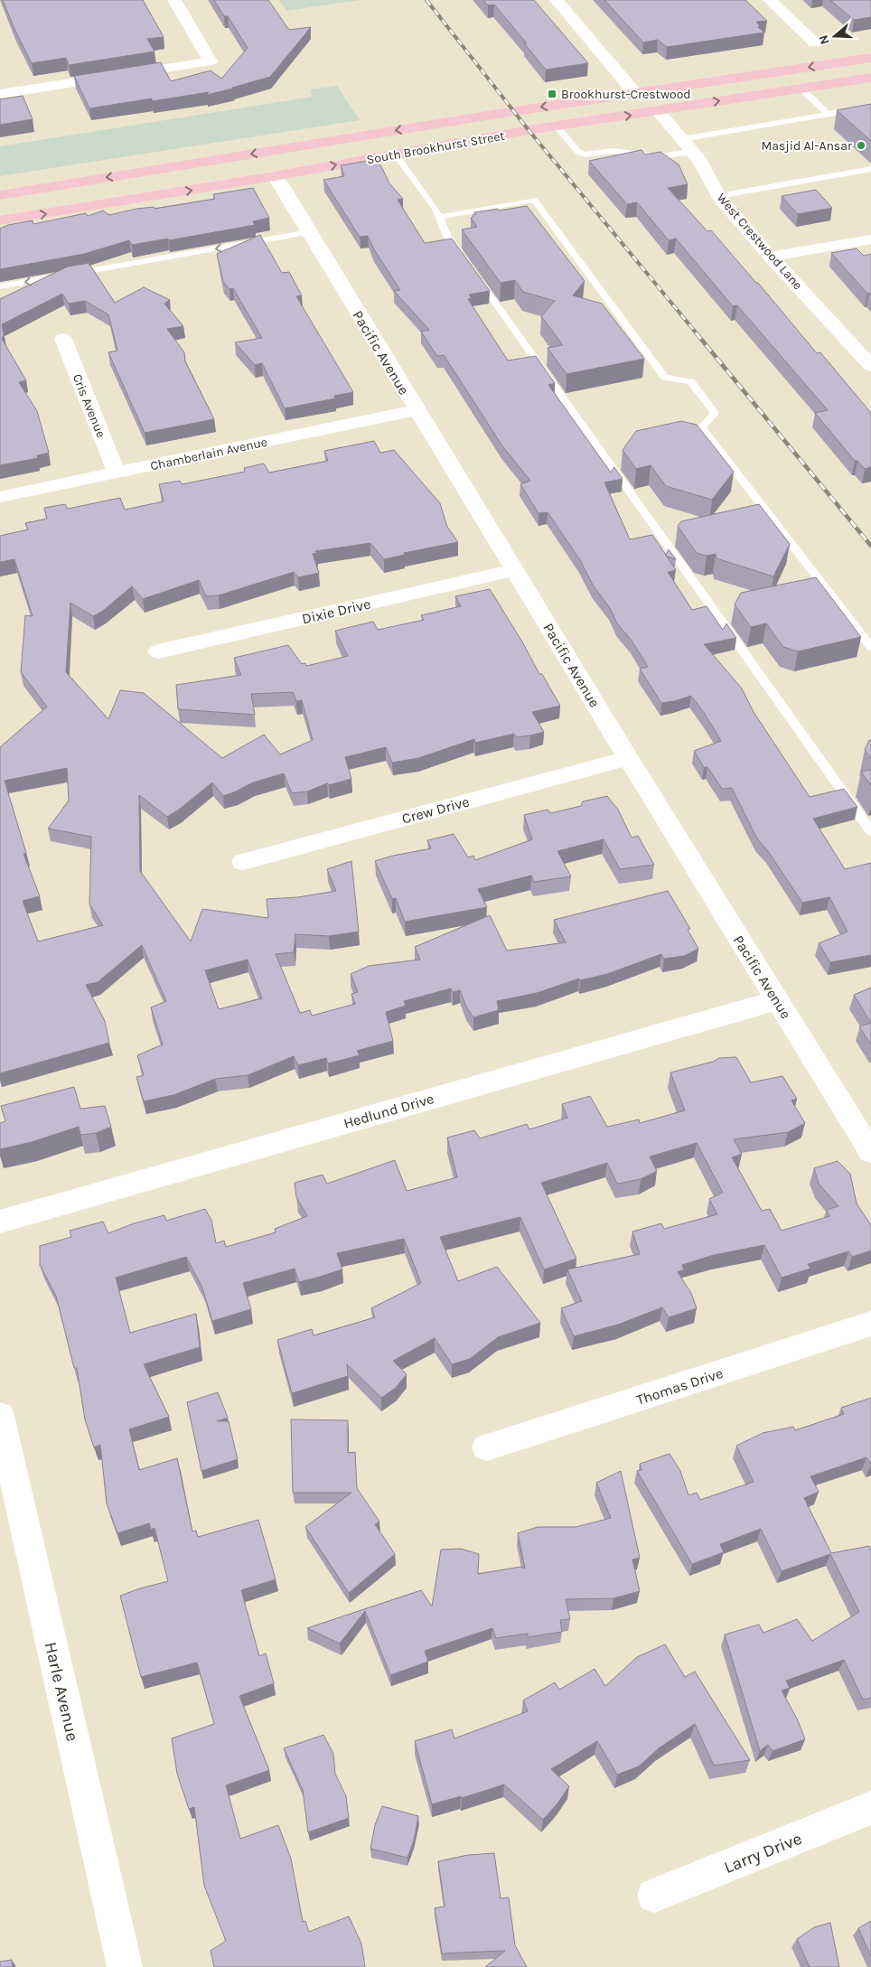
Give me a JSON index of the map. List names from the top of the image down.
{
  "streets": {
    "main road": ["South Brookhurst Street"],
    "street": [
      "West Crestwood Lane",
      "Pacific Avenue",
      "Cris Avenue",
      "Chamberlain Avenue",
      "Dixie Drive",
      "Crew Drive",
      "Hedlund Drive",
      "Thomas Drive",
      "Harle Avenue",
      "Larry Drive"
    ]
  },
  "crossings": [
    ["South Brookhurst Street", "West Crestwood Lane"],
    ["South Brookhurst Street", "Pacific Avenue"],
    ["Pacific Avenue", "Chamberlain Avenue"],
    ["Pacific Avenue", "Dixie Drive"],
    ["Pacific Avenue", "Crew Drive"],
    ["Pacific Avenue", "Hedlund Drive"],
    ["Cris Avenue", "Chamberlain Avenue"]
  ],
  "places": {
    "transit": ["Brookhurst-Crestwood"],
    "other": ["Masjid Al-Ansar"]
  },
  "north": "left"
}
